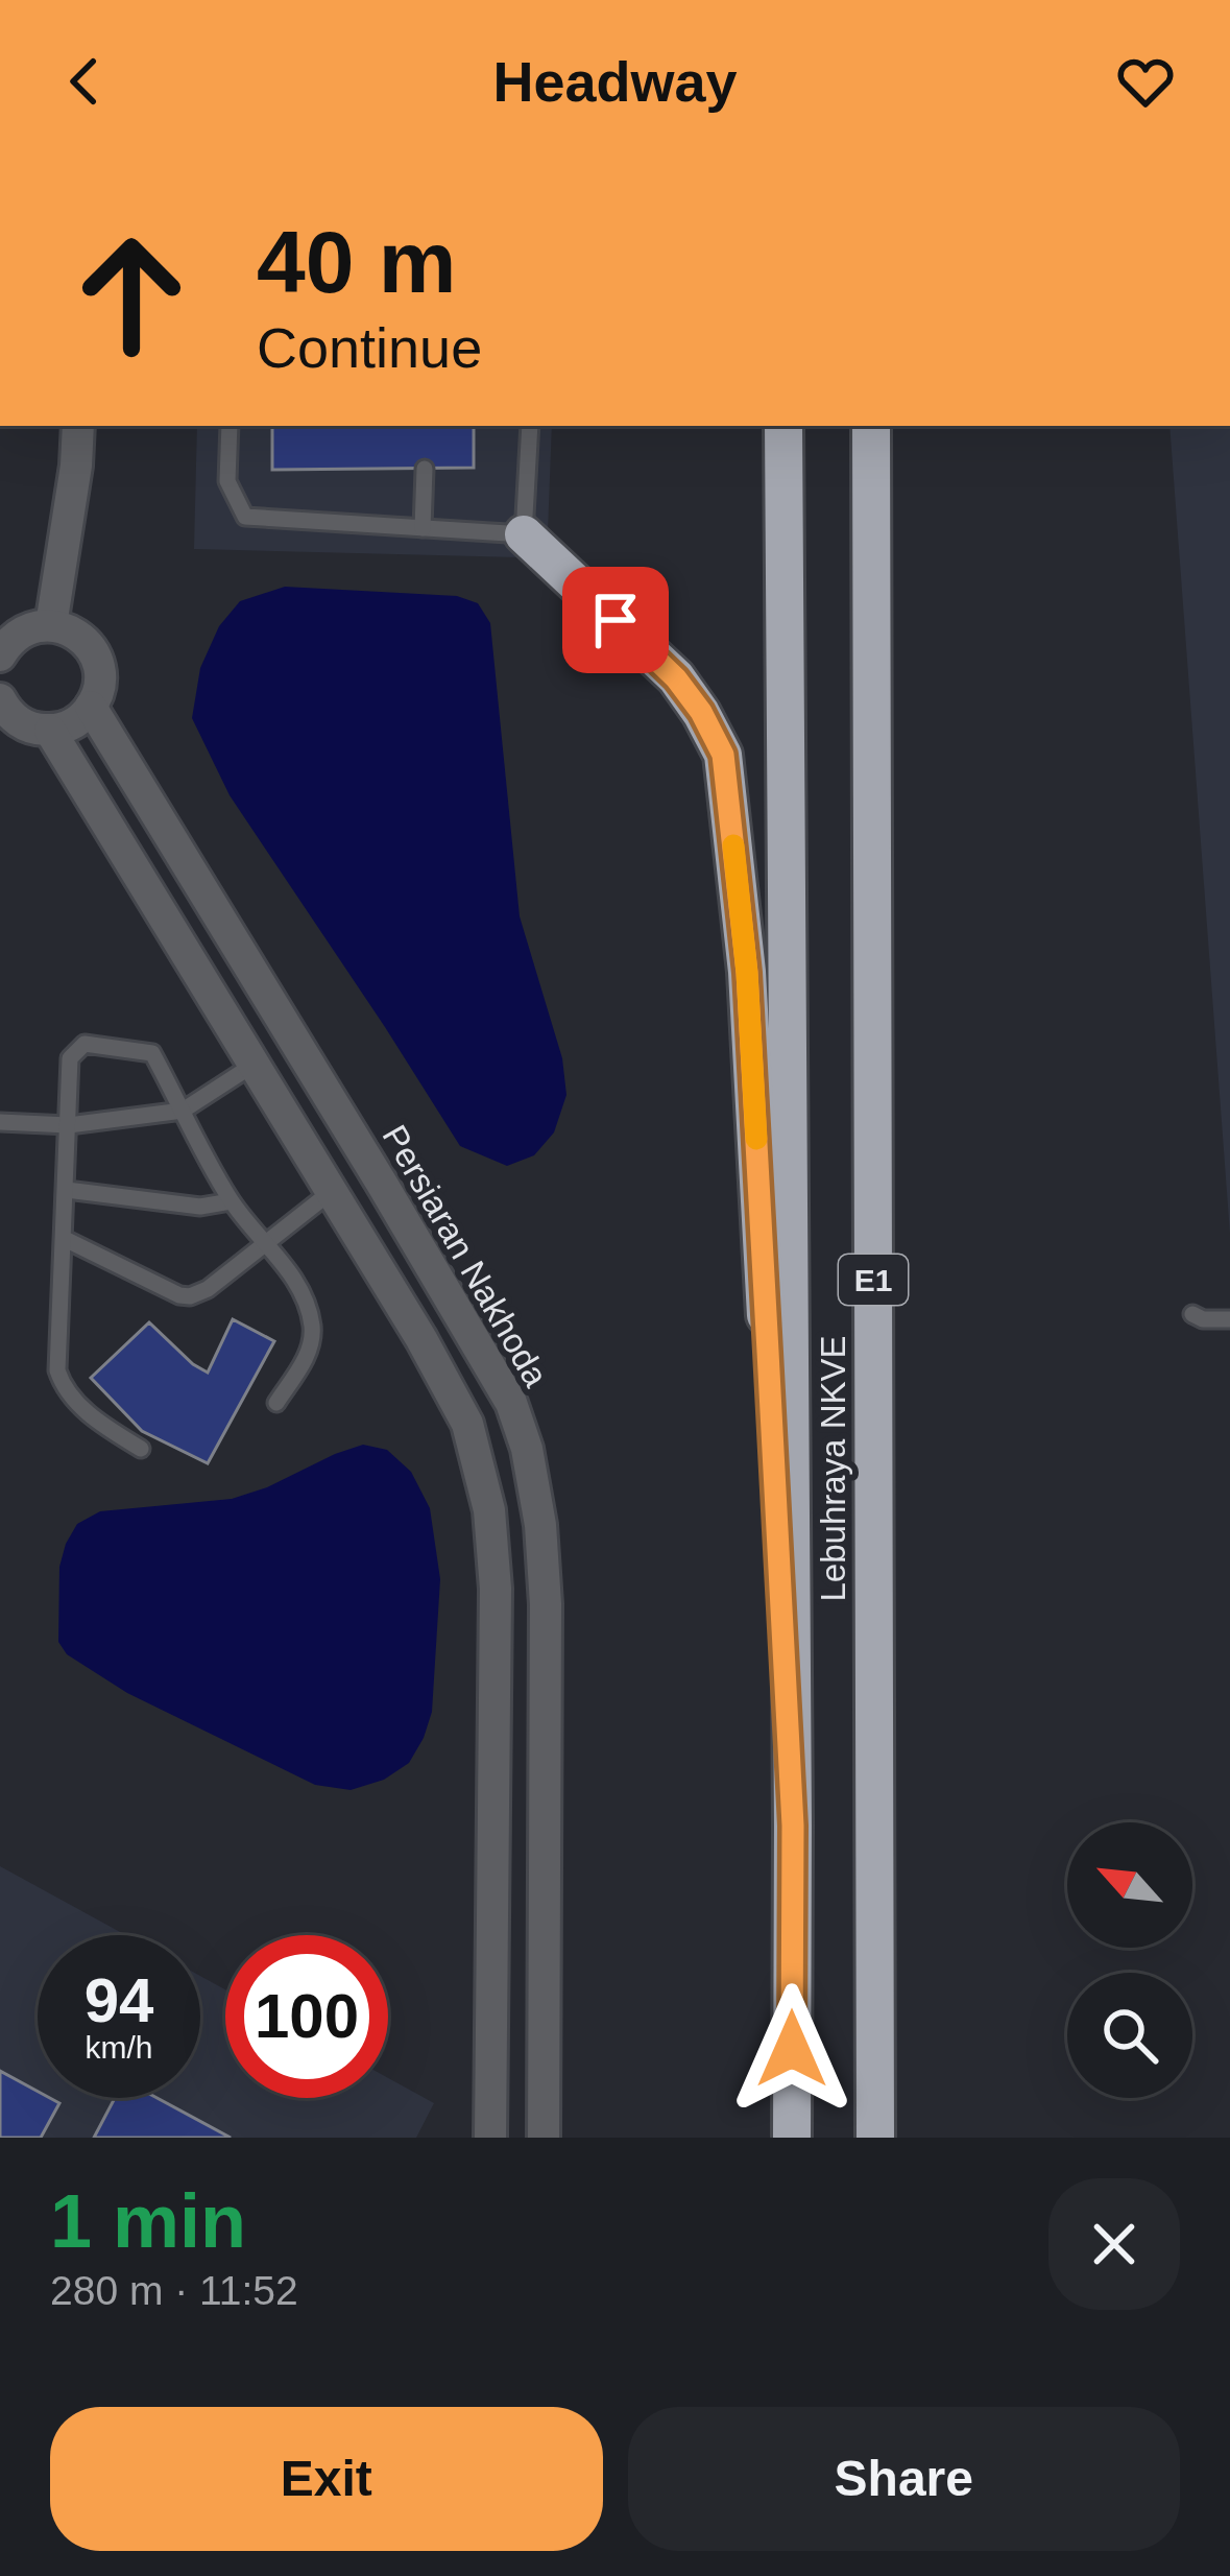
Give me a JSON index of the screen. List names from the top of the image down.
{
  "streets": {
    "highway": ["E1", "Lebuhraya NKVE"],
    "street": ["Persiaran Nakhoda"]
  },
  "north": "top left",
  "page": {
    "header": "Headway",
    "turn": ["40 m", "Continue"],
    "speed": "94 km/h",
    "limit": "100",
    "heading": ["1 min", "280 m · 11:52"],
    "buttons": ["Exit", "Share"]
  }
}
